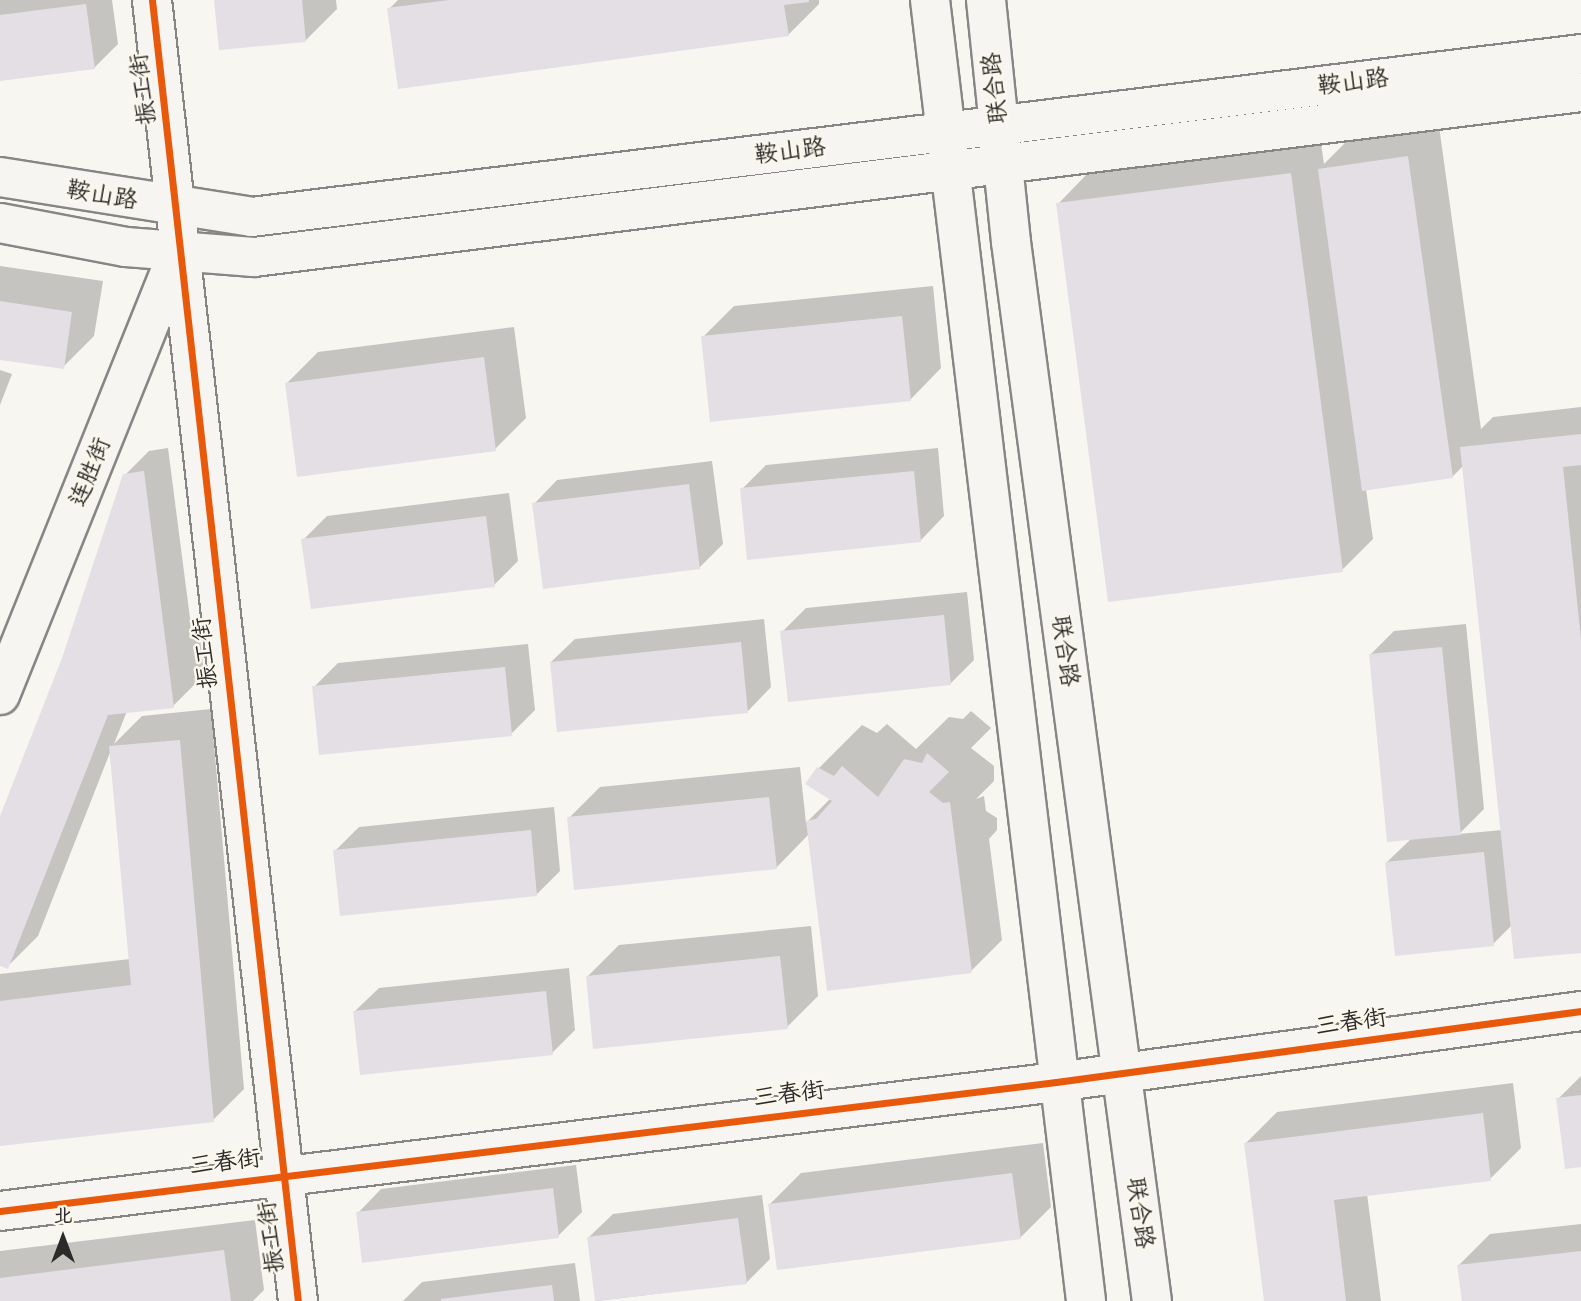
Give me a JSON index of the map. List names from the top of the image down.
{
  "streets": {
    "main road": [
      "鞍山路",
      "联合路",
      "振工街",
      "连胜街",
      "三春街"
    ]
  },
  "crossings": [
    ["鞍山路", "联合路"],
    ["鞍山路", "振工街"],
    ["鞍山路", "连胜街"],
    ["联合路", "三春街"],
    ["振工街", "连胜街"],
    ["振工街", "三春街"]
  ],
  "north": "top"
}
